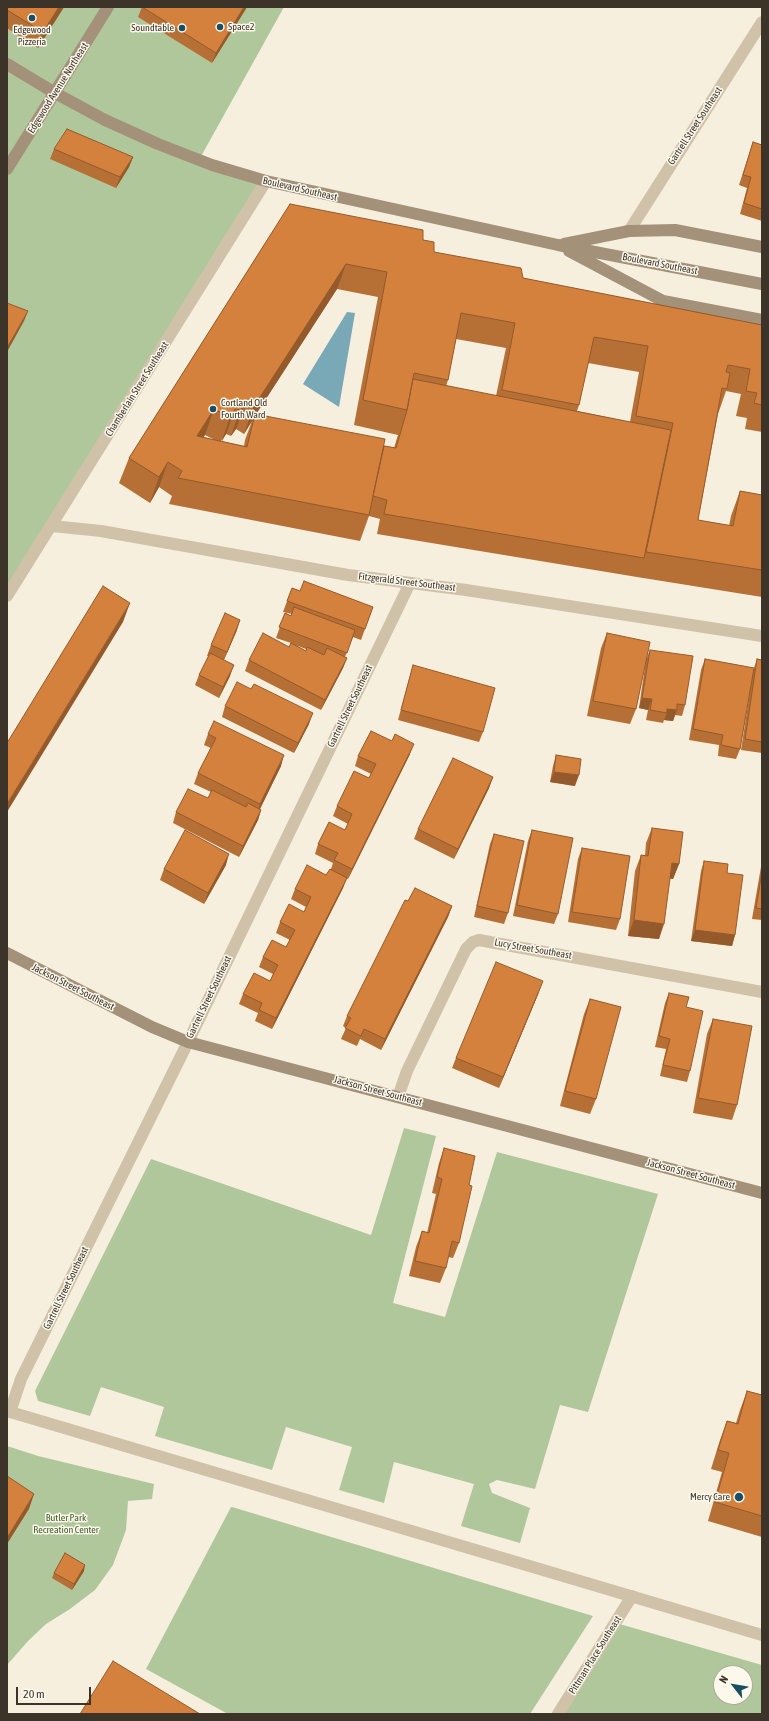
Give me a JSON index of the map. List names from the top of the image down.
{
  "streets": {
    "main road": ["Edgewood Avenue Northeast", "Boulevard Southeast", "Jackson Street Southeast"],
    "street": [
      "Gartrell Street Southeast",
      "Chamberlain Street Southeast",
      "Fitzgerald Street Southeast",
      "Lucy Street Southeast",
      "Pittman Place Southeast"
    ]
  },
  "crossings": [
    ["Edgewood Avenue Northeast", "Boulevard Southeast"],
    ["Gartrell Street Southeast", "Boulevard Southeast"],
    ["Gartrell Street Southeast", "Fitzgerald Street Southeast"],
    ["Gartrell Street Southeast", "Jackson Street Southeast"],
    ["Boulevard Southeast", "Chamberlain Street Southeast"],
    ["Chamberlain Street Southeast", "Fitzgerald Street Southeast"],
    ["Lucy Street Southeast", "Jackson Street Southeast"]
  ],
  "parks": ["Butler Park Recreation Center"],
  "places": [
    "Edgewood Pizzeria",
    "Space2",
    "Soundtable",
    "Cortland Old Fourth Ward",
    "Mercy Care"
  ],
  "scale_bar": "20 m",
  "north": "top left"
}
